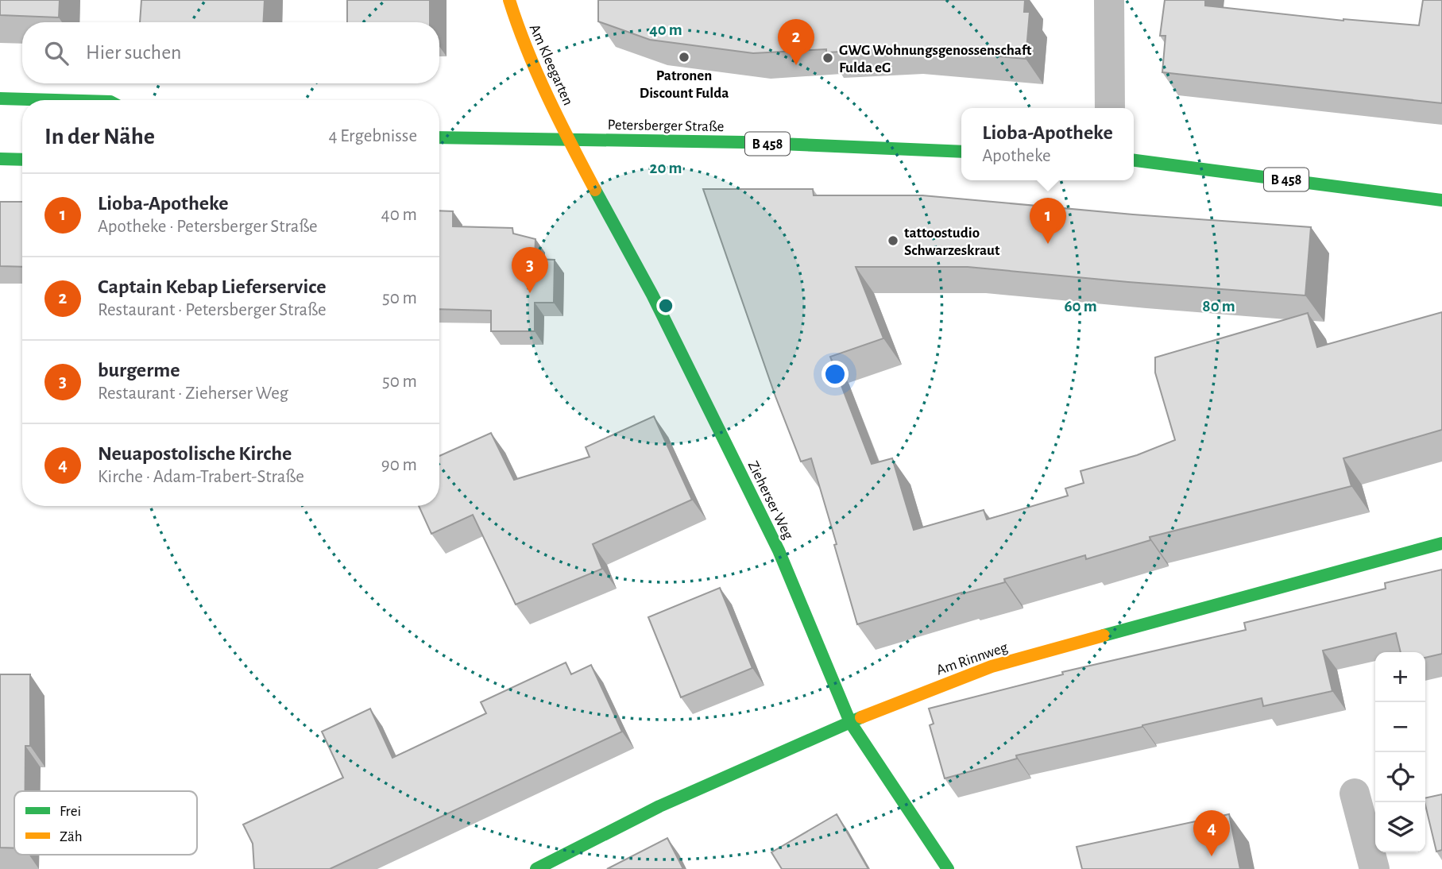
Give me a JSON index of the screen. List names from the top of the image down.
{
  "streets": {
    "street": [
      "Am Kleegarten",
      "Petersberger Straße",
      "B 458",
      "Zieherser Weg",
      "Am Rinnweg"
    ]
  },
  "crossings": [
    ["Am Kleegarten", "Petersberger Straße"],
    ["Am Kleegarten", "Zieherser Weg"],
    ["Petersberger Straße", "Zieherser Weg"],
    ["Zieherser Weg", "Am Rinnweg"]
  ],
  "places": ["Patronen Discount Fulda", "GWG Wohnungsgenossenschaft Fulda eG", "tattoostudio Schwarzeskraut"],
  "legend": ["Frei", "Zäh"],
  "page": {
    "pins": [
      "2",
      "1",
      "3",
      "4"
    ],
    "search": "Hier suchen",
    "heading": ["In der Nähe", "4 Ergebnisse"],
    "popup": ["Lioba-Apotheke", "Apotheke"],
    "list": [
      {
        "mark": "1",
        "name": "Lioba-Apotheke",
        "note": "Apotheke · Petersberger Straße",
        "value": "40 m"
      },
      {
        "mark": "2",
        "name": "Captain Kebap Lieferservice",
        "note": "Restaurant · Petersberger Straße",
        "value": "50 m"
      },
      {
        "mark": "3",
        "name": "burgerme",
        "note": "Restaurant · Zieherser Weg",
        "value": "50 m"
      },
      {
        "mark": "4",
        "name": "Neuapostolische Kirche",
        "note": "Kirche · Adam-Trabert-Straße",
        "value": "90 m"
      }
    ],
    "map_buttons": ["+", "−"]
  },
  "rings": [
    "40 m",
    "20 m",
    "60 m",
    "80 m"
  ]
}
